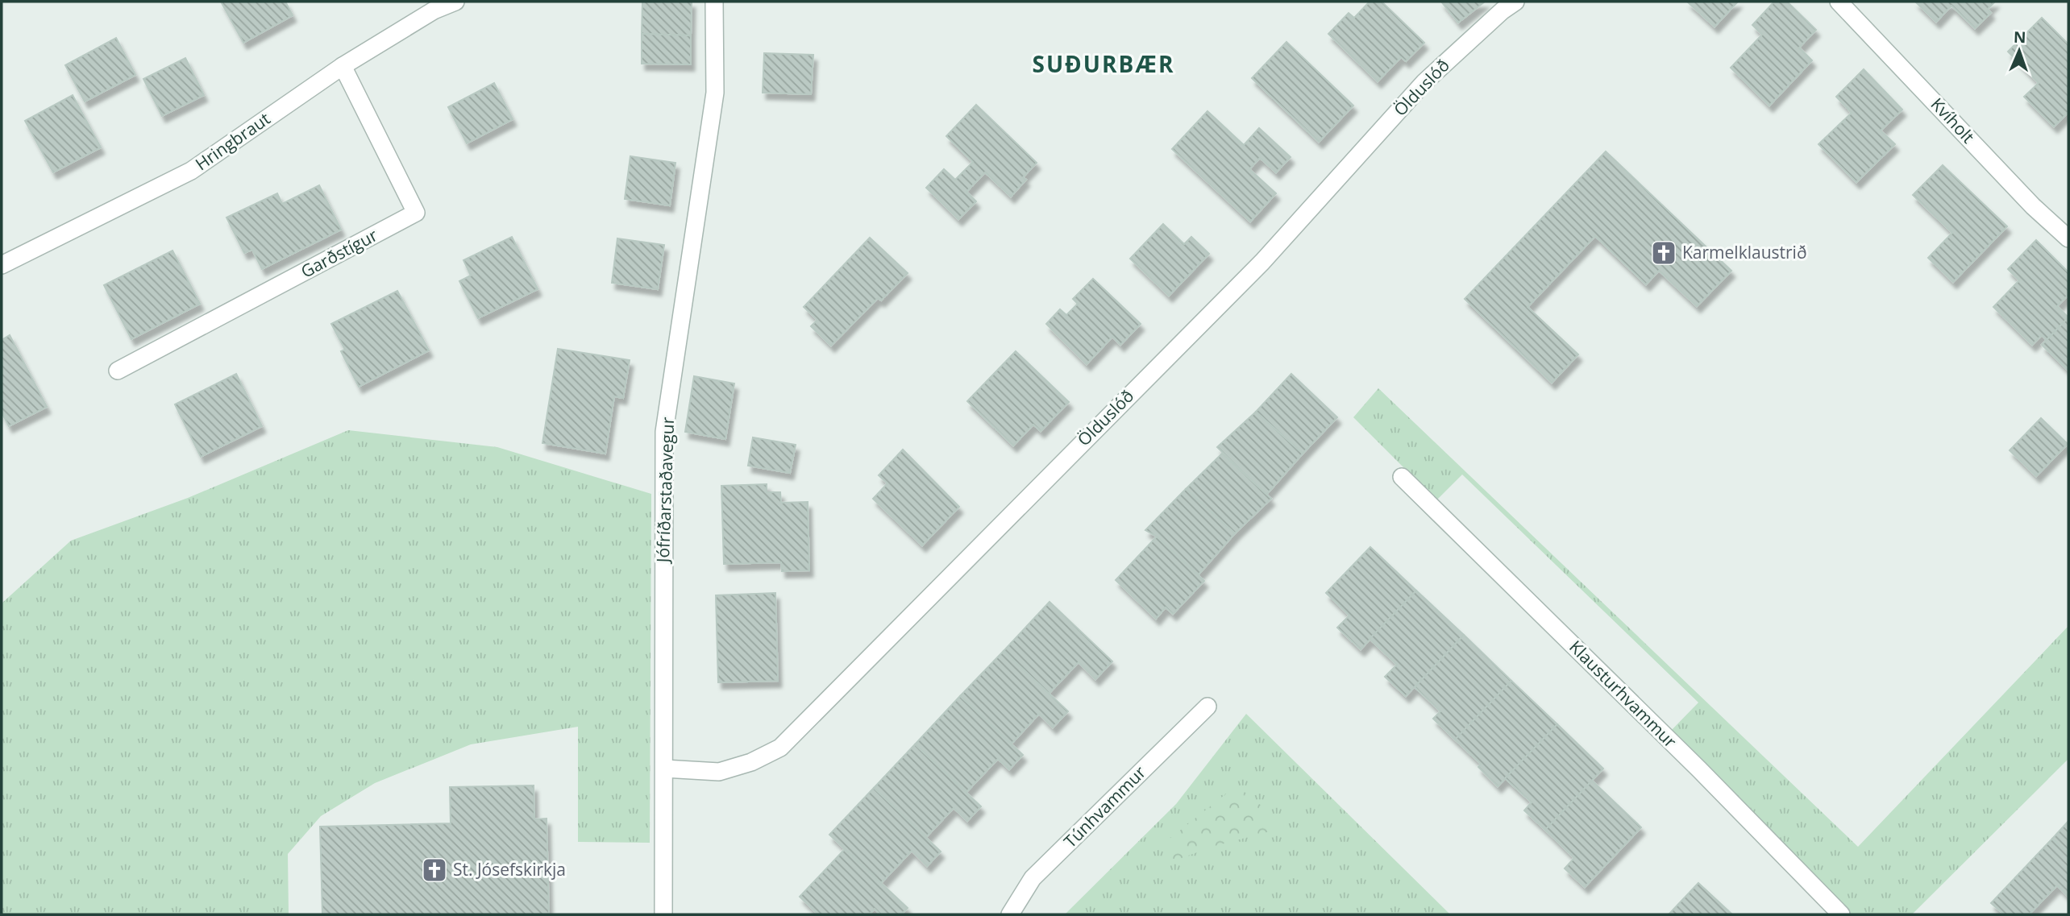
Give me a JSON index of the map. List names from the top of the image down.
{
  "streets": {
    "street": [
      "Ölduslóð",
      "Kvíholt",
      "Hringbraut",
      "Garðstígur",
      "Jófríðarstaðavegur",
      "Klausturhvammur",
      "Túnhvammur"
    ]
  },
  "crossings": [
    ["Ölduslóð", "Jófríðarstaðavegur"],
    ["Hringbraut", "Garðstígur"]
  ],
  "districts": ["SUÐURBÆR"],
  "places": {
    "church": ["Karmelklaustrið", "St. Jósefskirkja"]
  },
  "north": "top"
}
